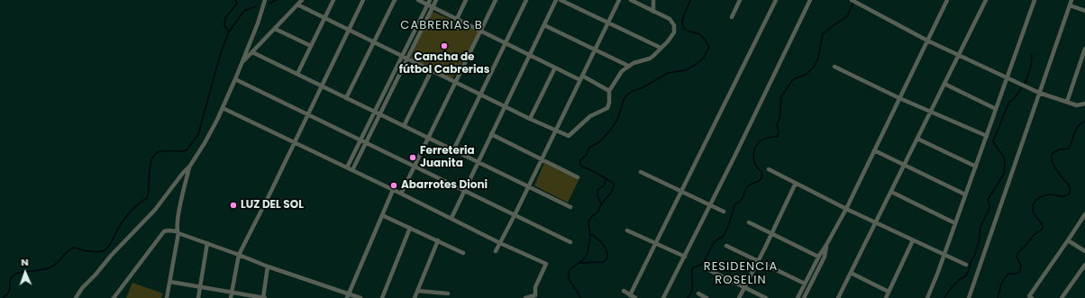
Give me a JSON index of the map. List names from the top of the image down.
{
  "districts": ["CABRERIAS B", "RESIDENCIA ROSELIN"],
  "places": [
    "Cancha de fútbol Cabrerias",
    "Ferreteria Juanita",
    "Abarrotes Dioni",
    "LUZ DEL SOL"
  ],
  "north": "top"
}
